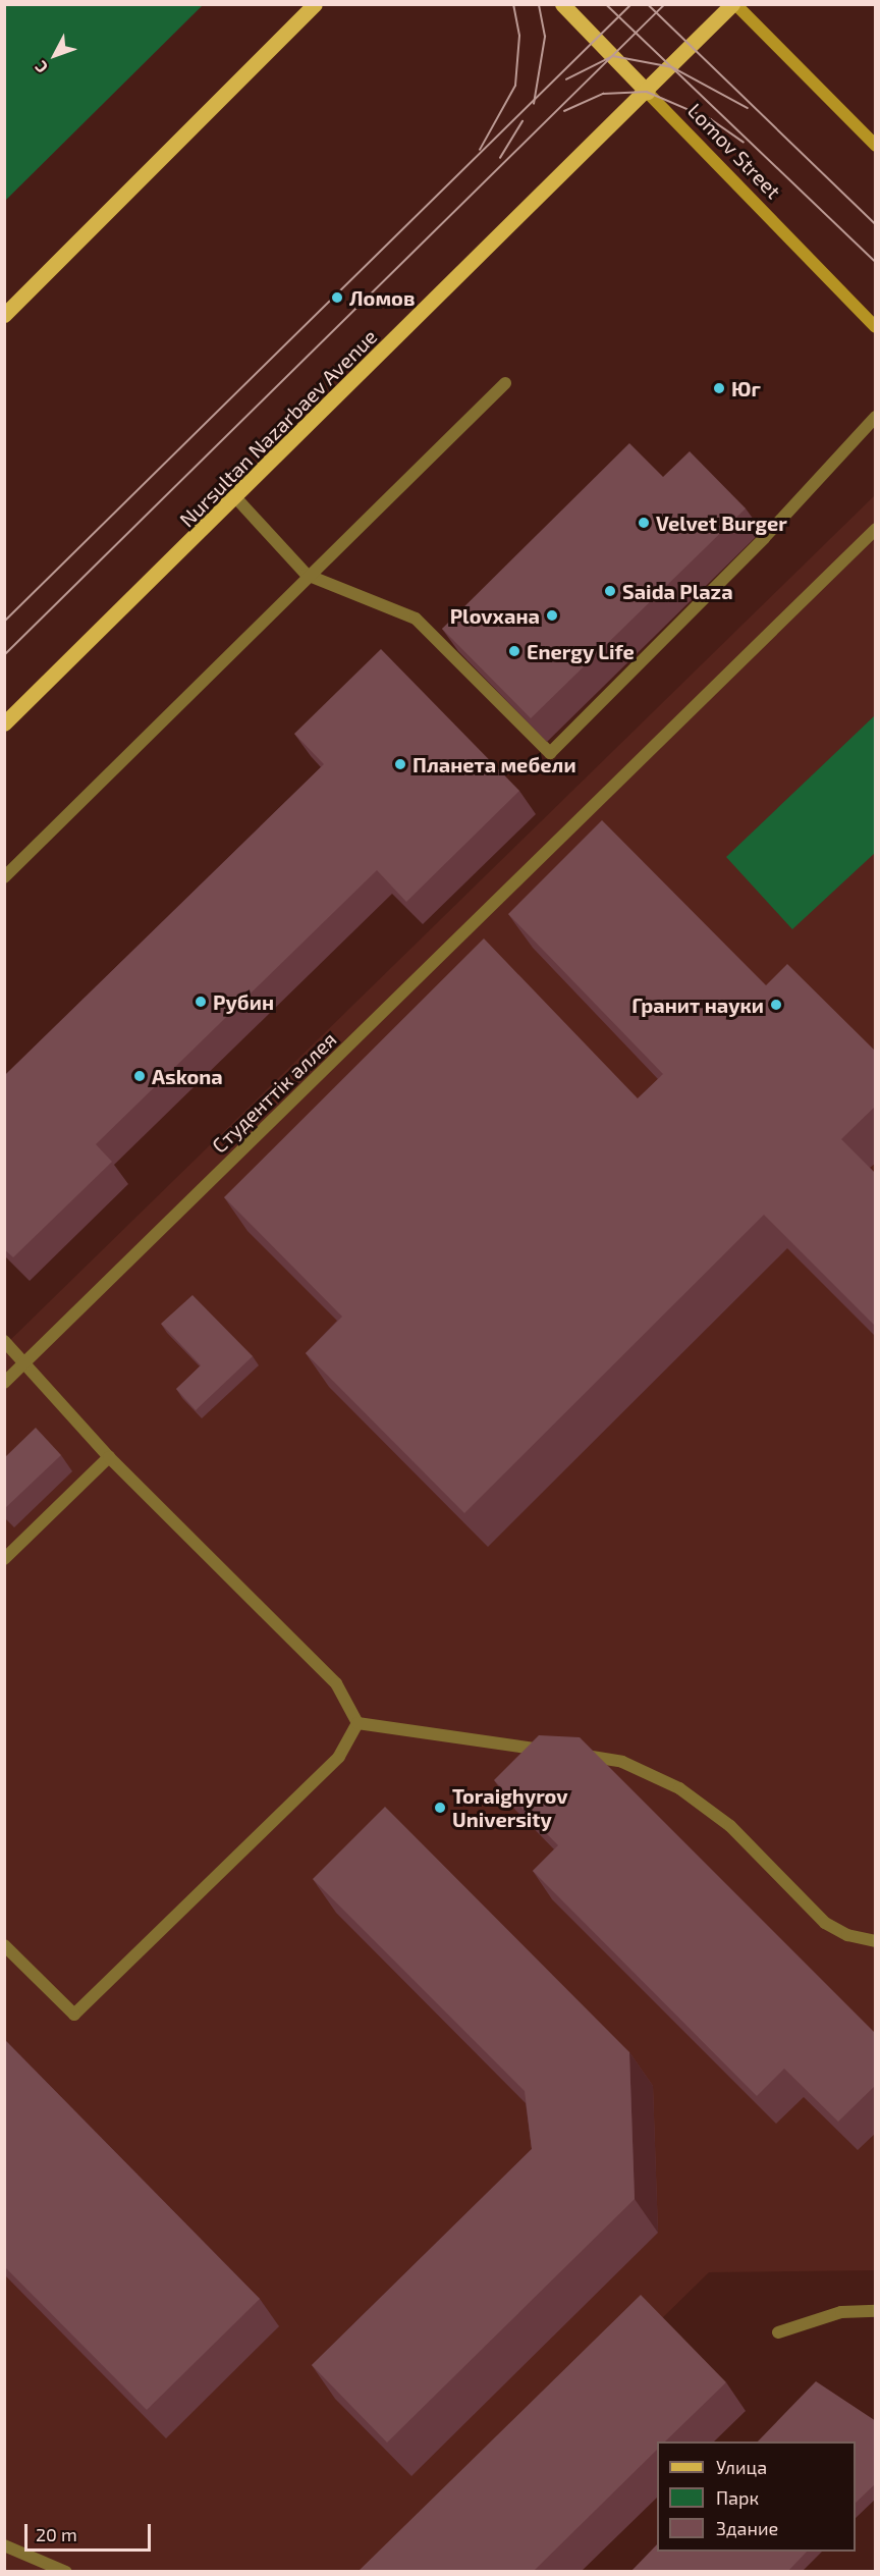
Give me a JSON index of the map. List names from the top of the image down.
{
  "streets": {
    "main road": ["Lomov Street", "Nursultan Nazarbaev Avenue"],
    "lane": ["Студенттік аллея"]
  },
  "crossings": [
    ["Lomov Street", "Nursultan Nazarbaev Avenue"]
  ],
  "places": [
    "Ломов",
    "Юг",
    "Velvet Burger",
    "Saida Plaza",
    "Plovхана",
    "Energy Life",
    "Планета мебели",
    "Рубин",
    "Гранит науки",
    "Askona",
    "Toraighyrov University"
  ],
  "legend": ["Улица", "Парк", "Здание"],
  "scale_bar": "20 m",
  "north": "bottom left"
}
